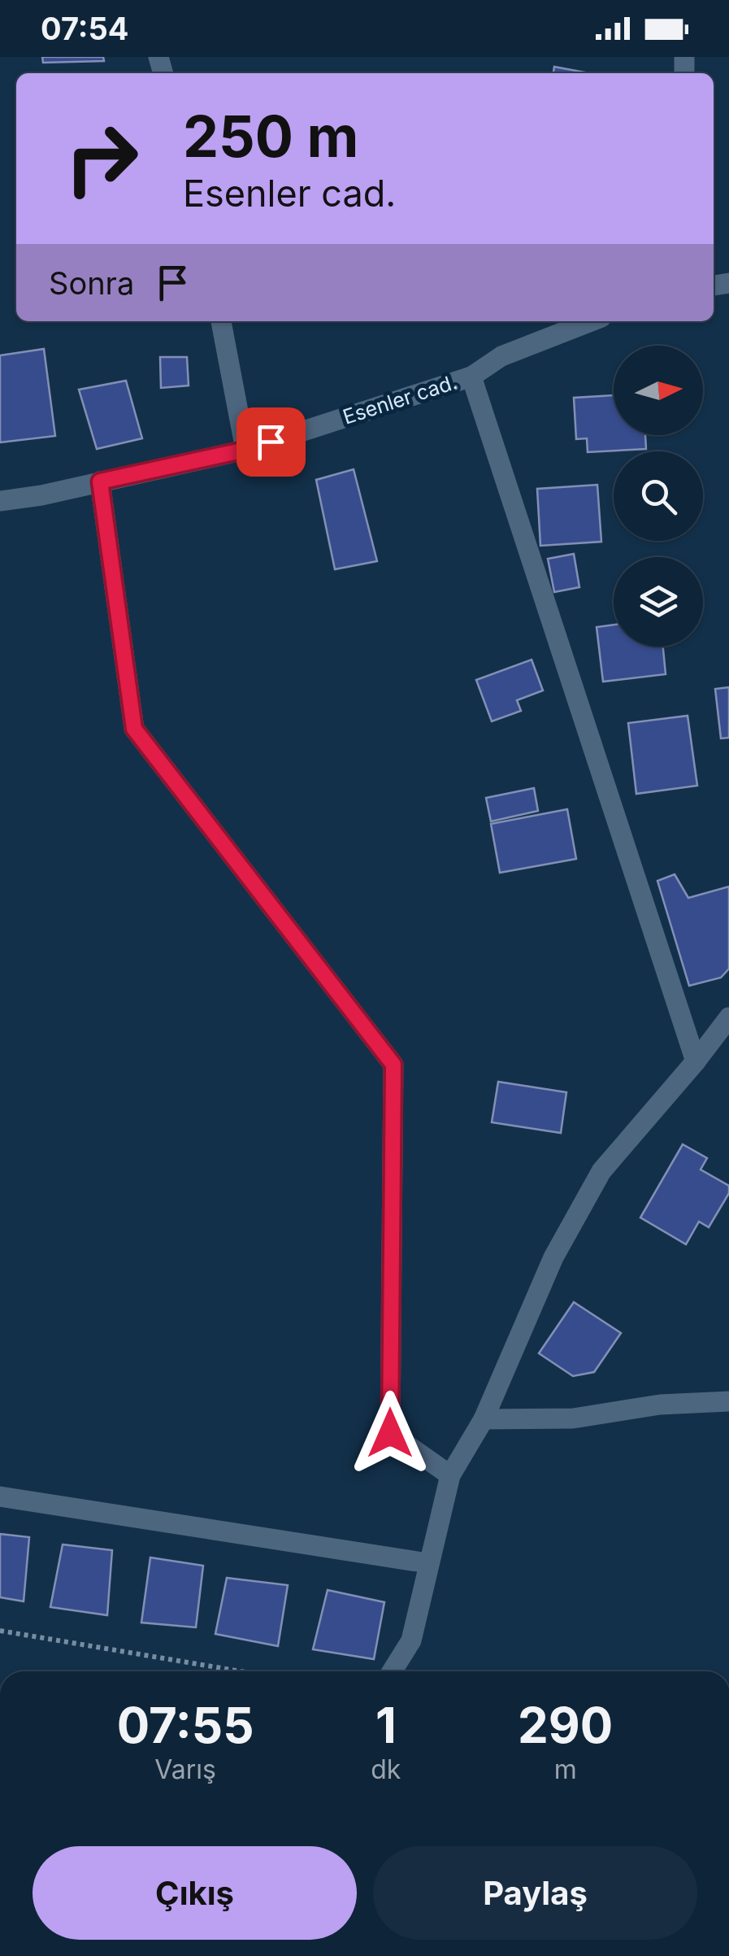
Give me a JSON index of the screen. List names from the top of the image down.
{
  "streets": {
    "street": ["Esenler cad."]
  },
  "north": "right",
  "page": {
    "status": "07:54",
    "turn": ["250 m", "Esenler cad."],
    "then": "Sonra",
    "eta": [
      "07:55",
      "Varış",
      "1",
      "dk",
      "290",
      "m"
    ],
    "buttons": ["Çıkış", "Paylaş"]
  }
}
